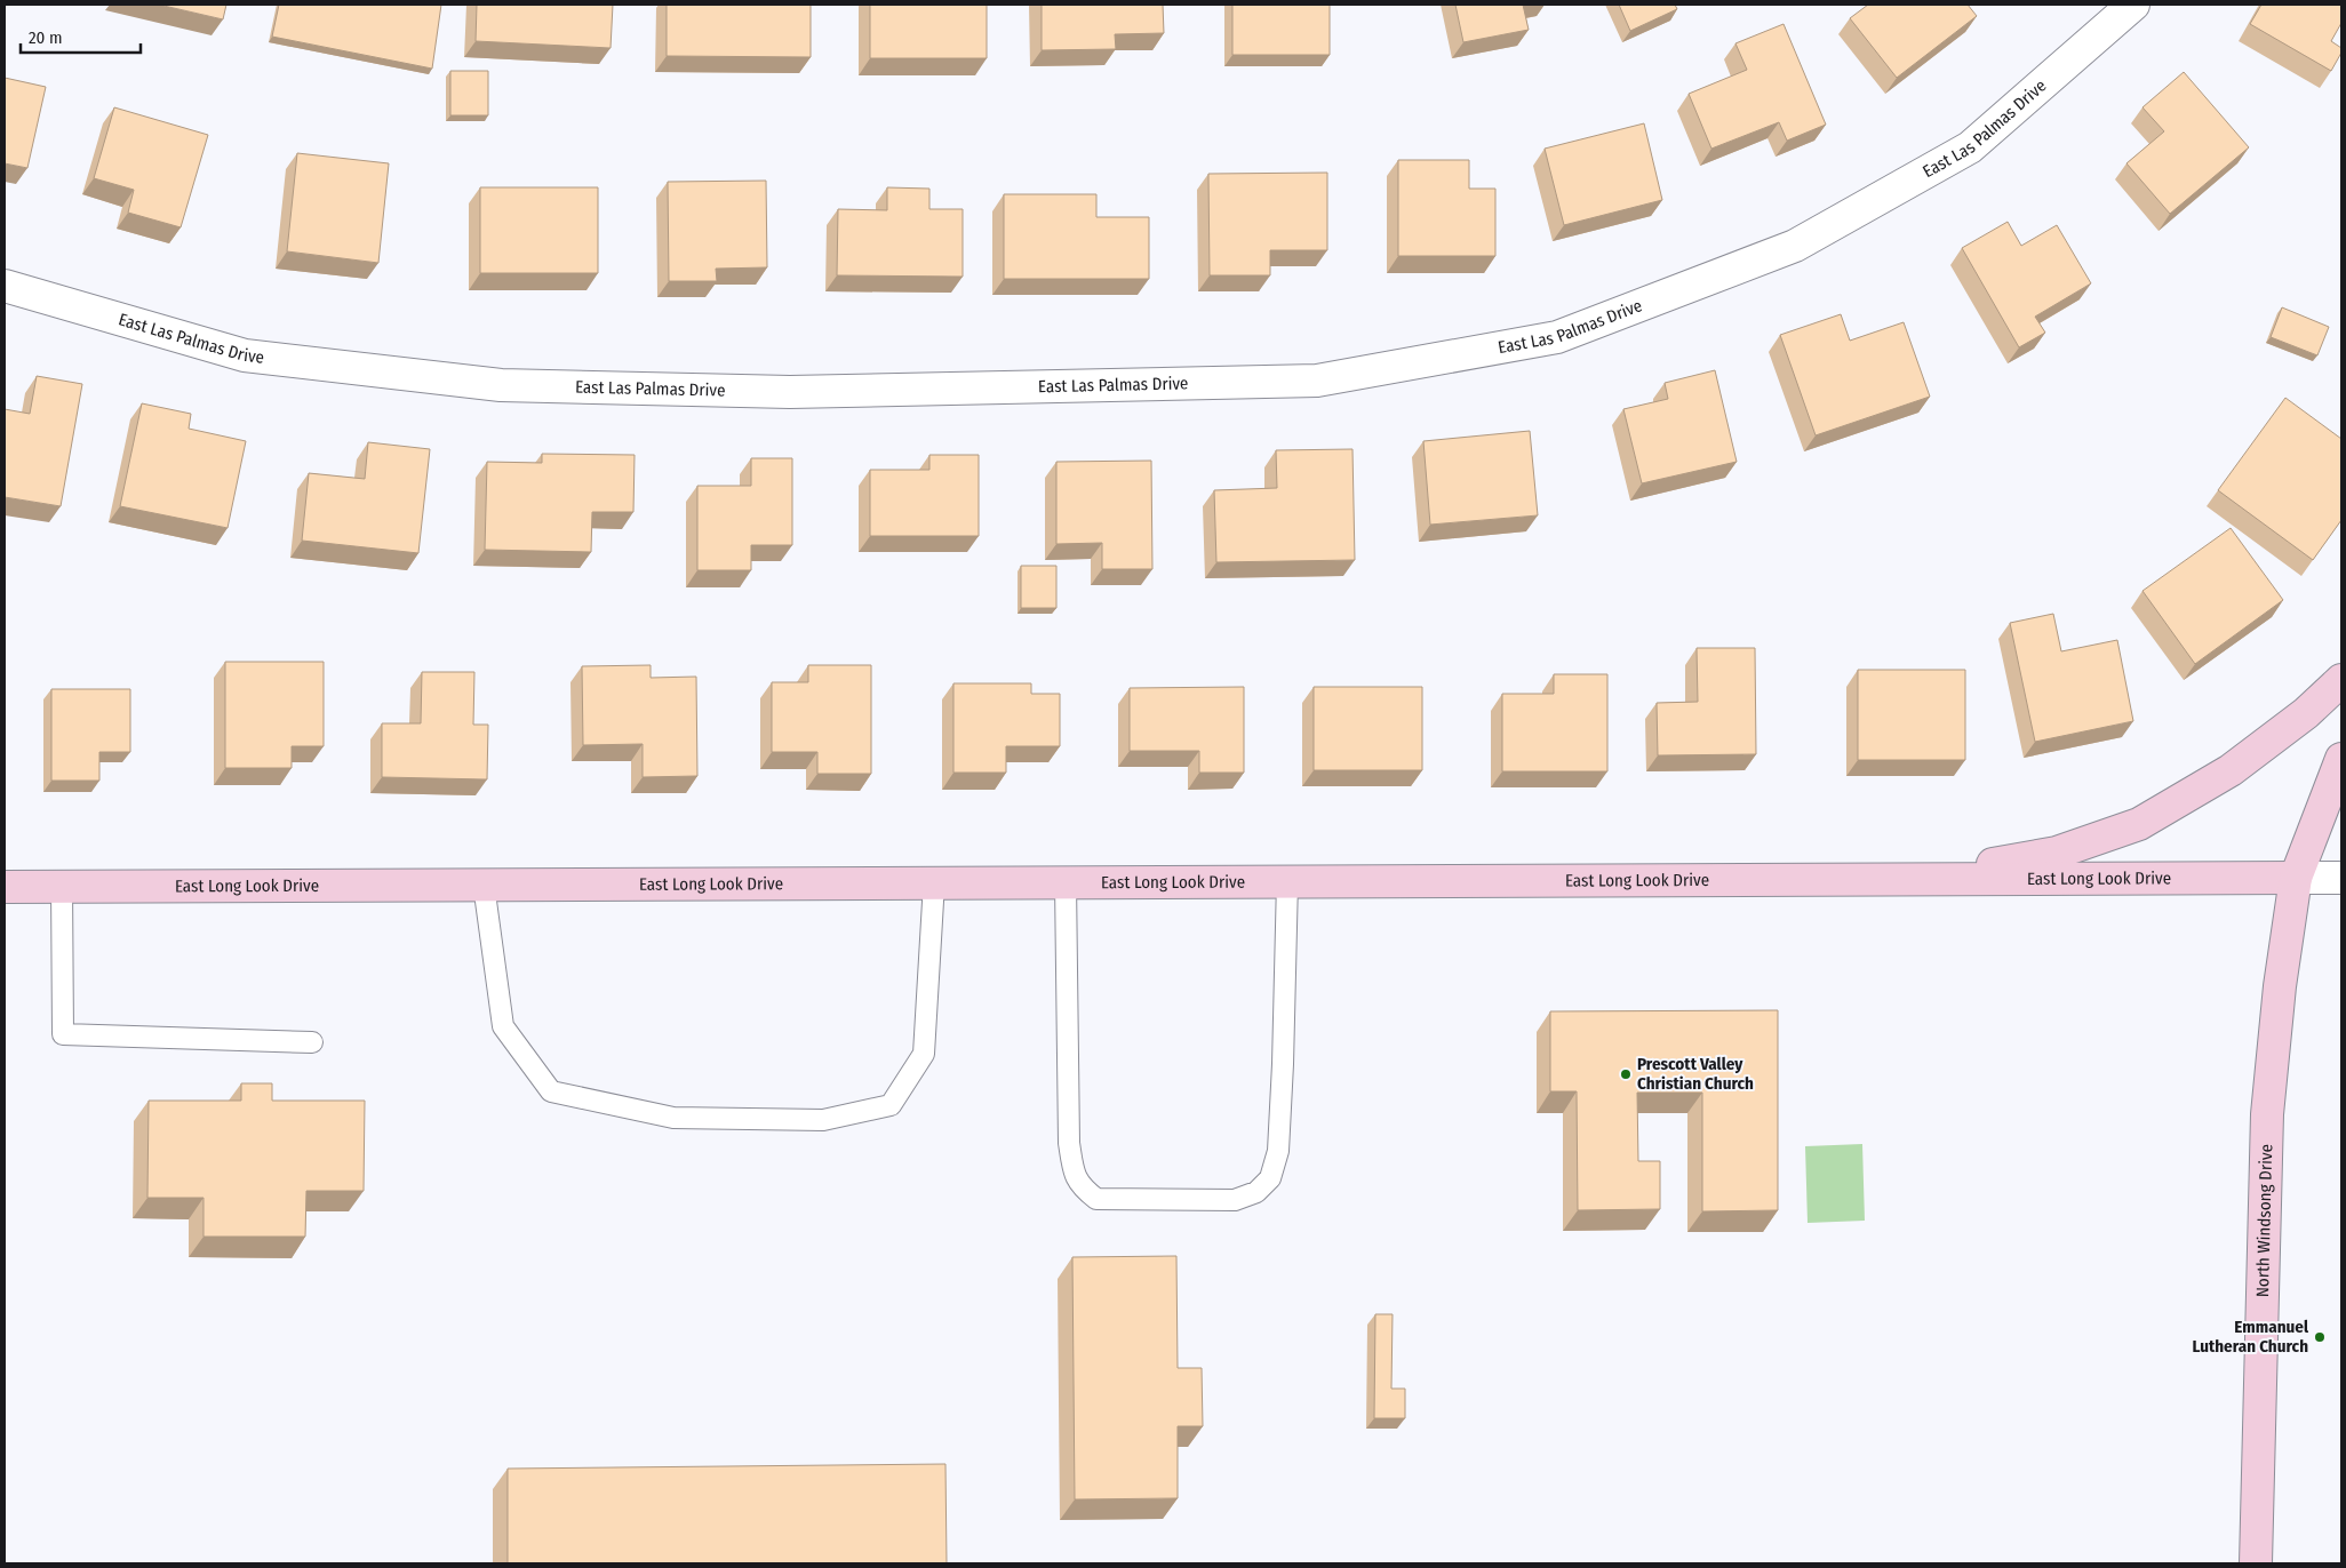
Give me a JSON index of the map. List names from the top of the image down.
{
  "streets": {
    "street": ["East Las Palmas Drive", "East Long Look Drive", "North Windsong Drive"]
  },
  "crossings": [
    ["East Long Look Drive", "North Windsong Drive"]
  ],
  "places": ["Prescott Valley Christian Church", "Emmanuel Lutheran Church"],
  "scale_bar": "20 m"
}
